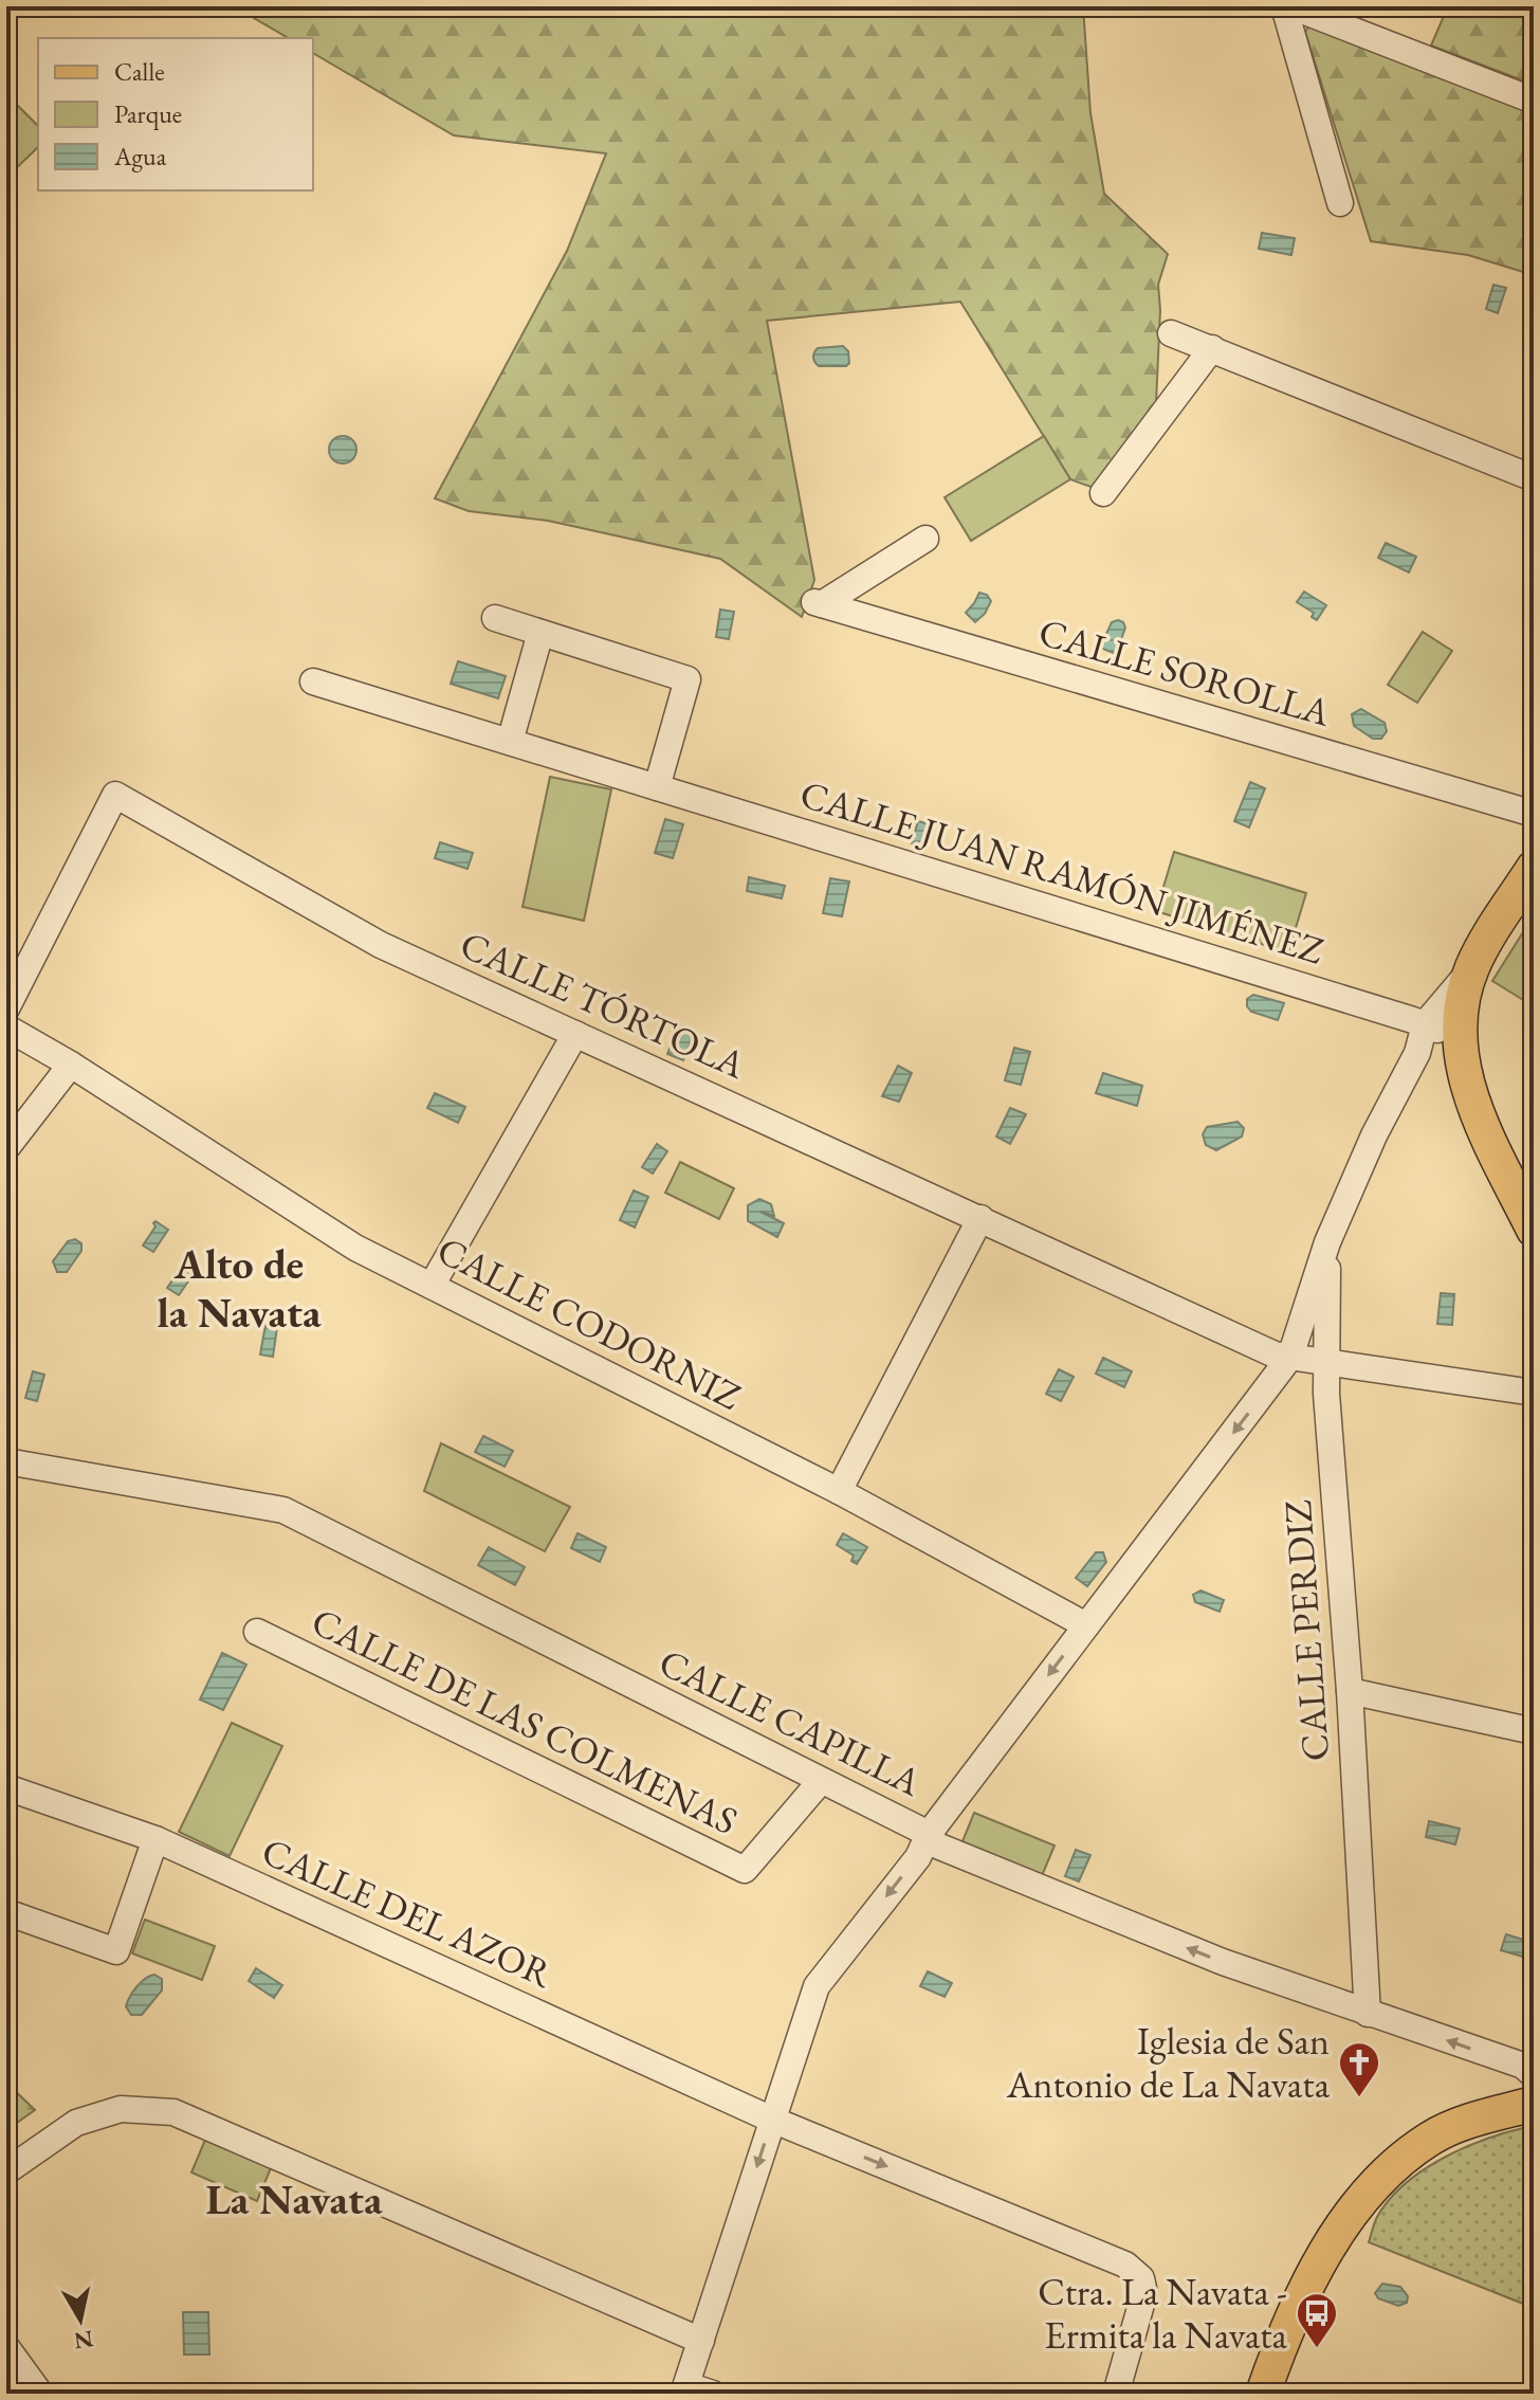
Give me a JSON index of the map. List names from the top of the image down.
{
  "streets": {
    "street": [
      "CALLE SOROLLA",
      "CALLE JUAN RAMÓN JIMÉNEZ",
      "CALLE TÓRTOLA",
      "CALLE CODORNIZ",
      "CALLE PERDIZ",
      "CALLE DE LAS COLMENAS",
      "CALLE CAPILLA",
      "CALLE DEL AZOR"
    ]
  },
  "crossings": [
    ["CALLE JUAN RAMÓN JIMÉNEZ", "CALLE PERDIZ"],
    ["CALLE TÓRTOLA", "CALLE PERDIZ"],
    ["CALLE CODORNIZ", "CALLE PERDIZ"],
    ["CALLE PERDIZ", "CALLE CAPILLA"],
    ["CALLE PERDIZ", "CALLE DEL AZOR"],
    ["CALLE DE LAS COLMENAS", "CALLE CAPILLA"]
  ],
  "one_way": ["CALLE PERDIZ", "CALLE CAPILLA"],
  "districts": ["Alto de la Navata", "La Navata"],
  "places": {
    "church": ["Iglesia de San Antonio de La Navata"],
    "bus stop": ["Ctra. La Navata - Ermita la Navata"]
  },
  "legend": ["Calle", "Parque", "Agua"],
  "north": "bottom"
}
